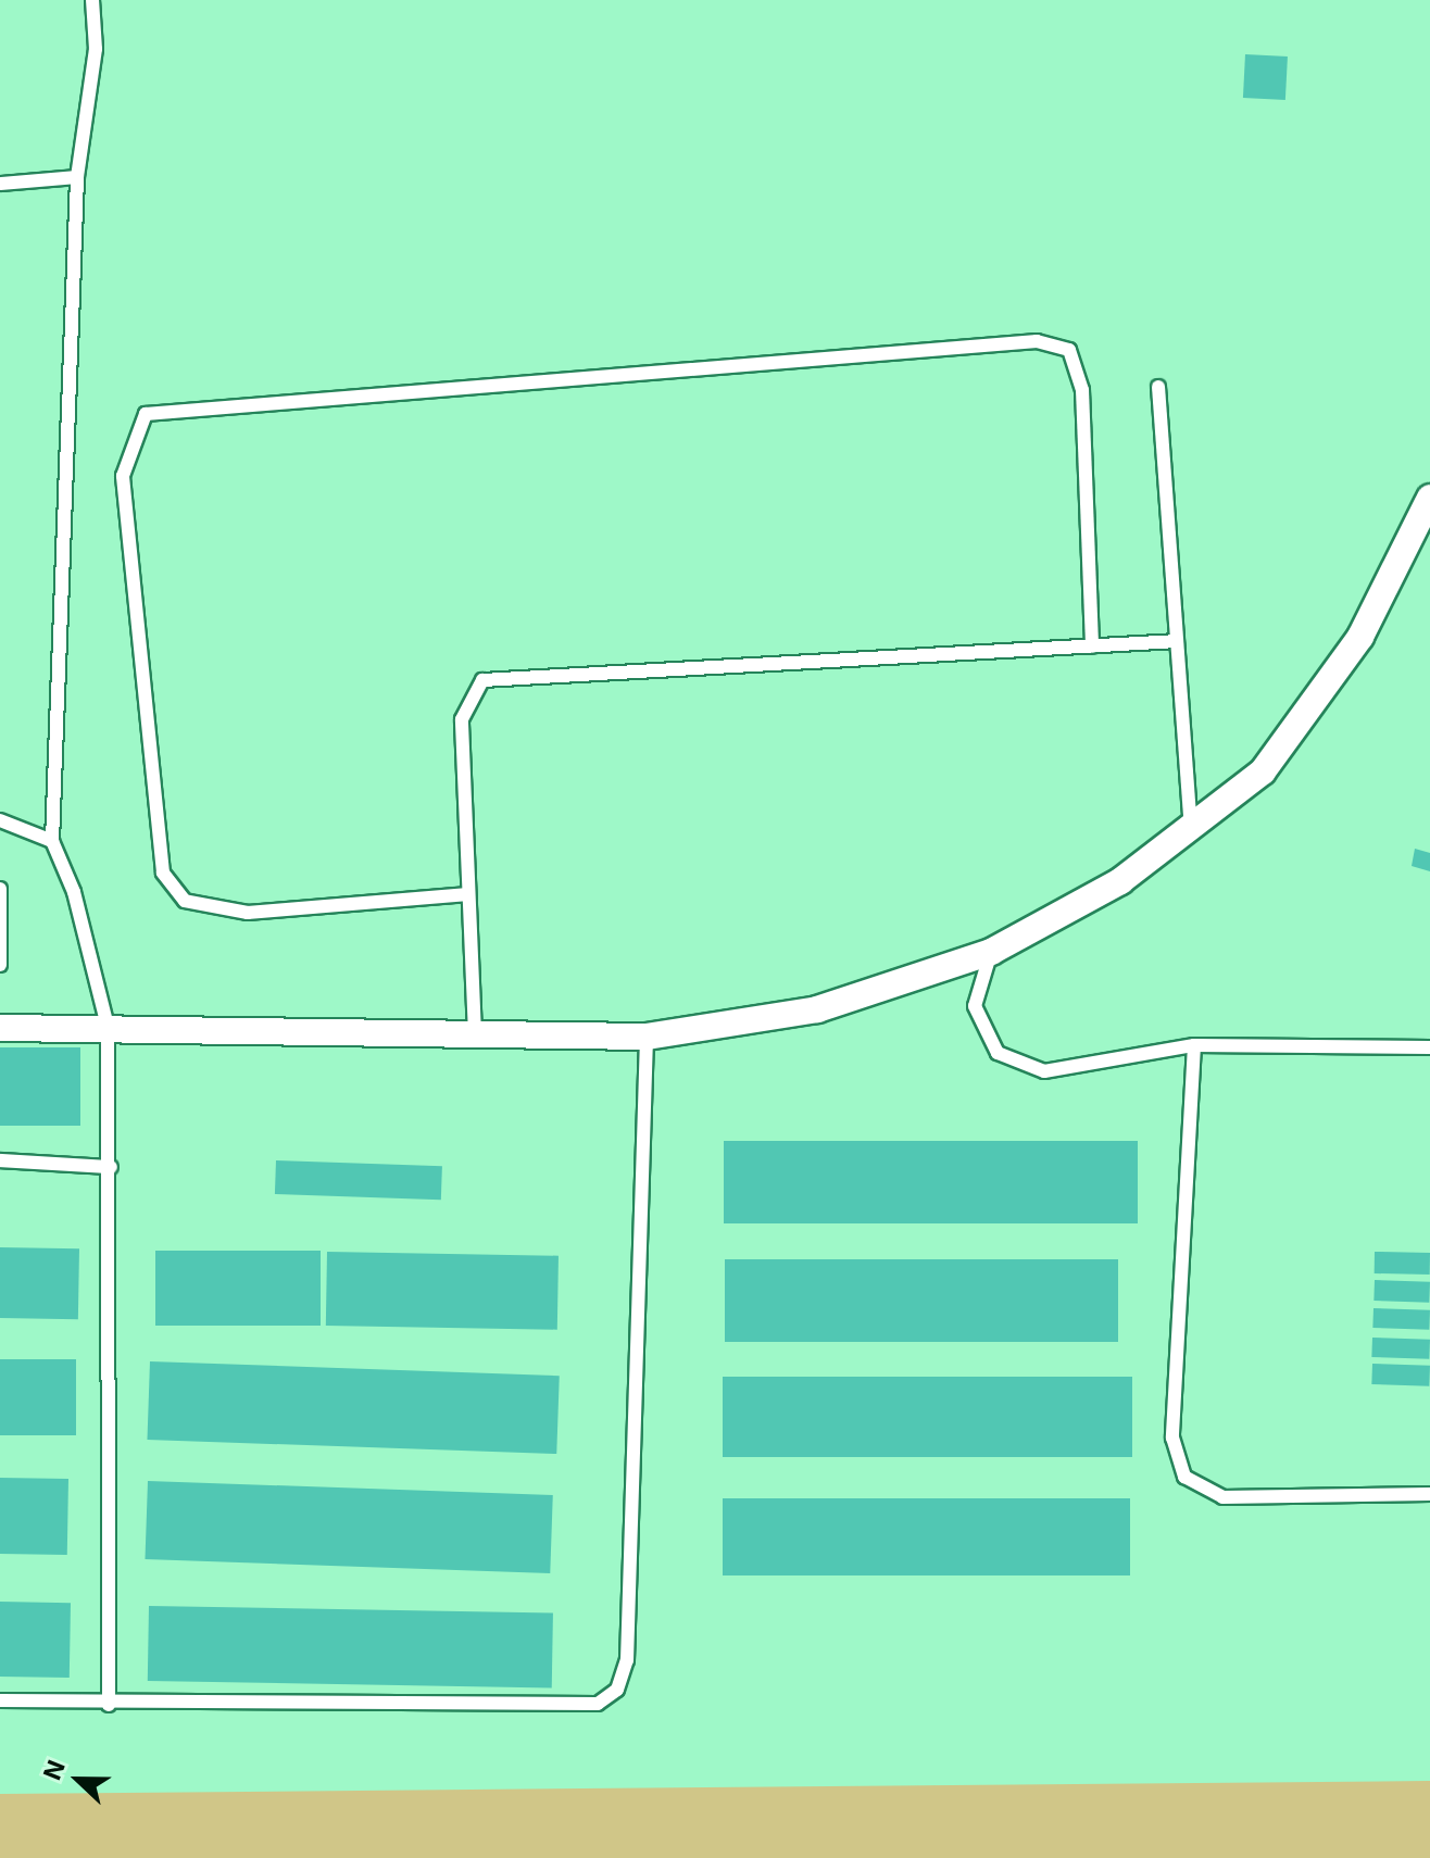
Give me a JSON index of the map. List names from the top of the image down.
{
  "north": "left"
}
